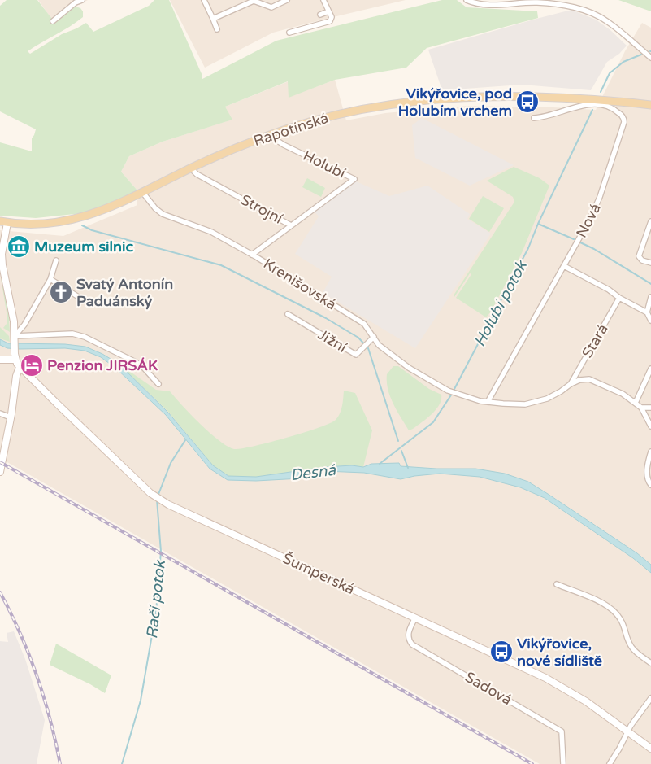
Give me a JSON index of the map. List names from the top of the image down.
{
  "streets": {
    "main road": ["Rapotínská"],
    "street": [
      "Holubí",
      "Strojní",
      "Nová",
      "Krenišovská",
      "Jižní",
      "Stará",
      "Šumperská",
      "Sadová"
    ]
  },
  "crossings": [
    ["Rapotínská", "Holubí"],
    ["Rapotínská", "Strojní"],
    ["Rapotínská", "Krenišovská"],
    ["Holubí", "Strojní"],
    ["Strojní", "Krenišovská"],
    ["Nová", "Krenišovská"],
    ["Krenišovská", "Jižní"],
    ["Krenišovská", "Stará"],
    ["Šumperská", "Sadová"]
  ],
  "water": ["Holubí potok", "Desná", "Račí potok"],
  "places": {
    "bus stop": ["Vikýřovice, pod Holubím vrchem", "Vikýřovice, nové sídliště"],
    "museum": ["Muzeum silnic"],
    "church": ["Svatý Antonín Paduánský"],
    "hotel": ["Penzion JIRSÁK"]
  }
}
